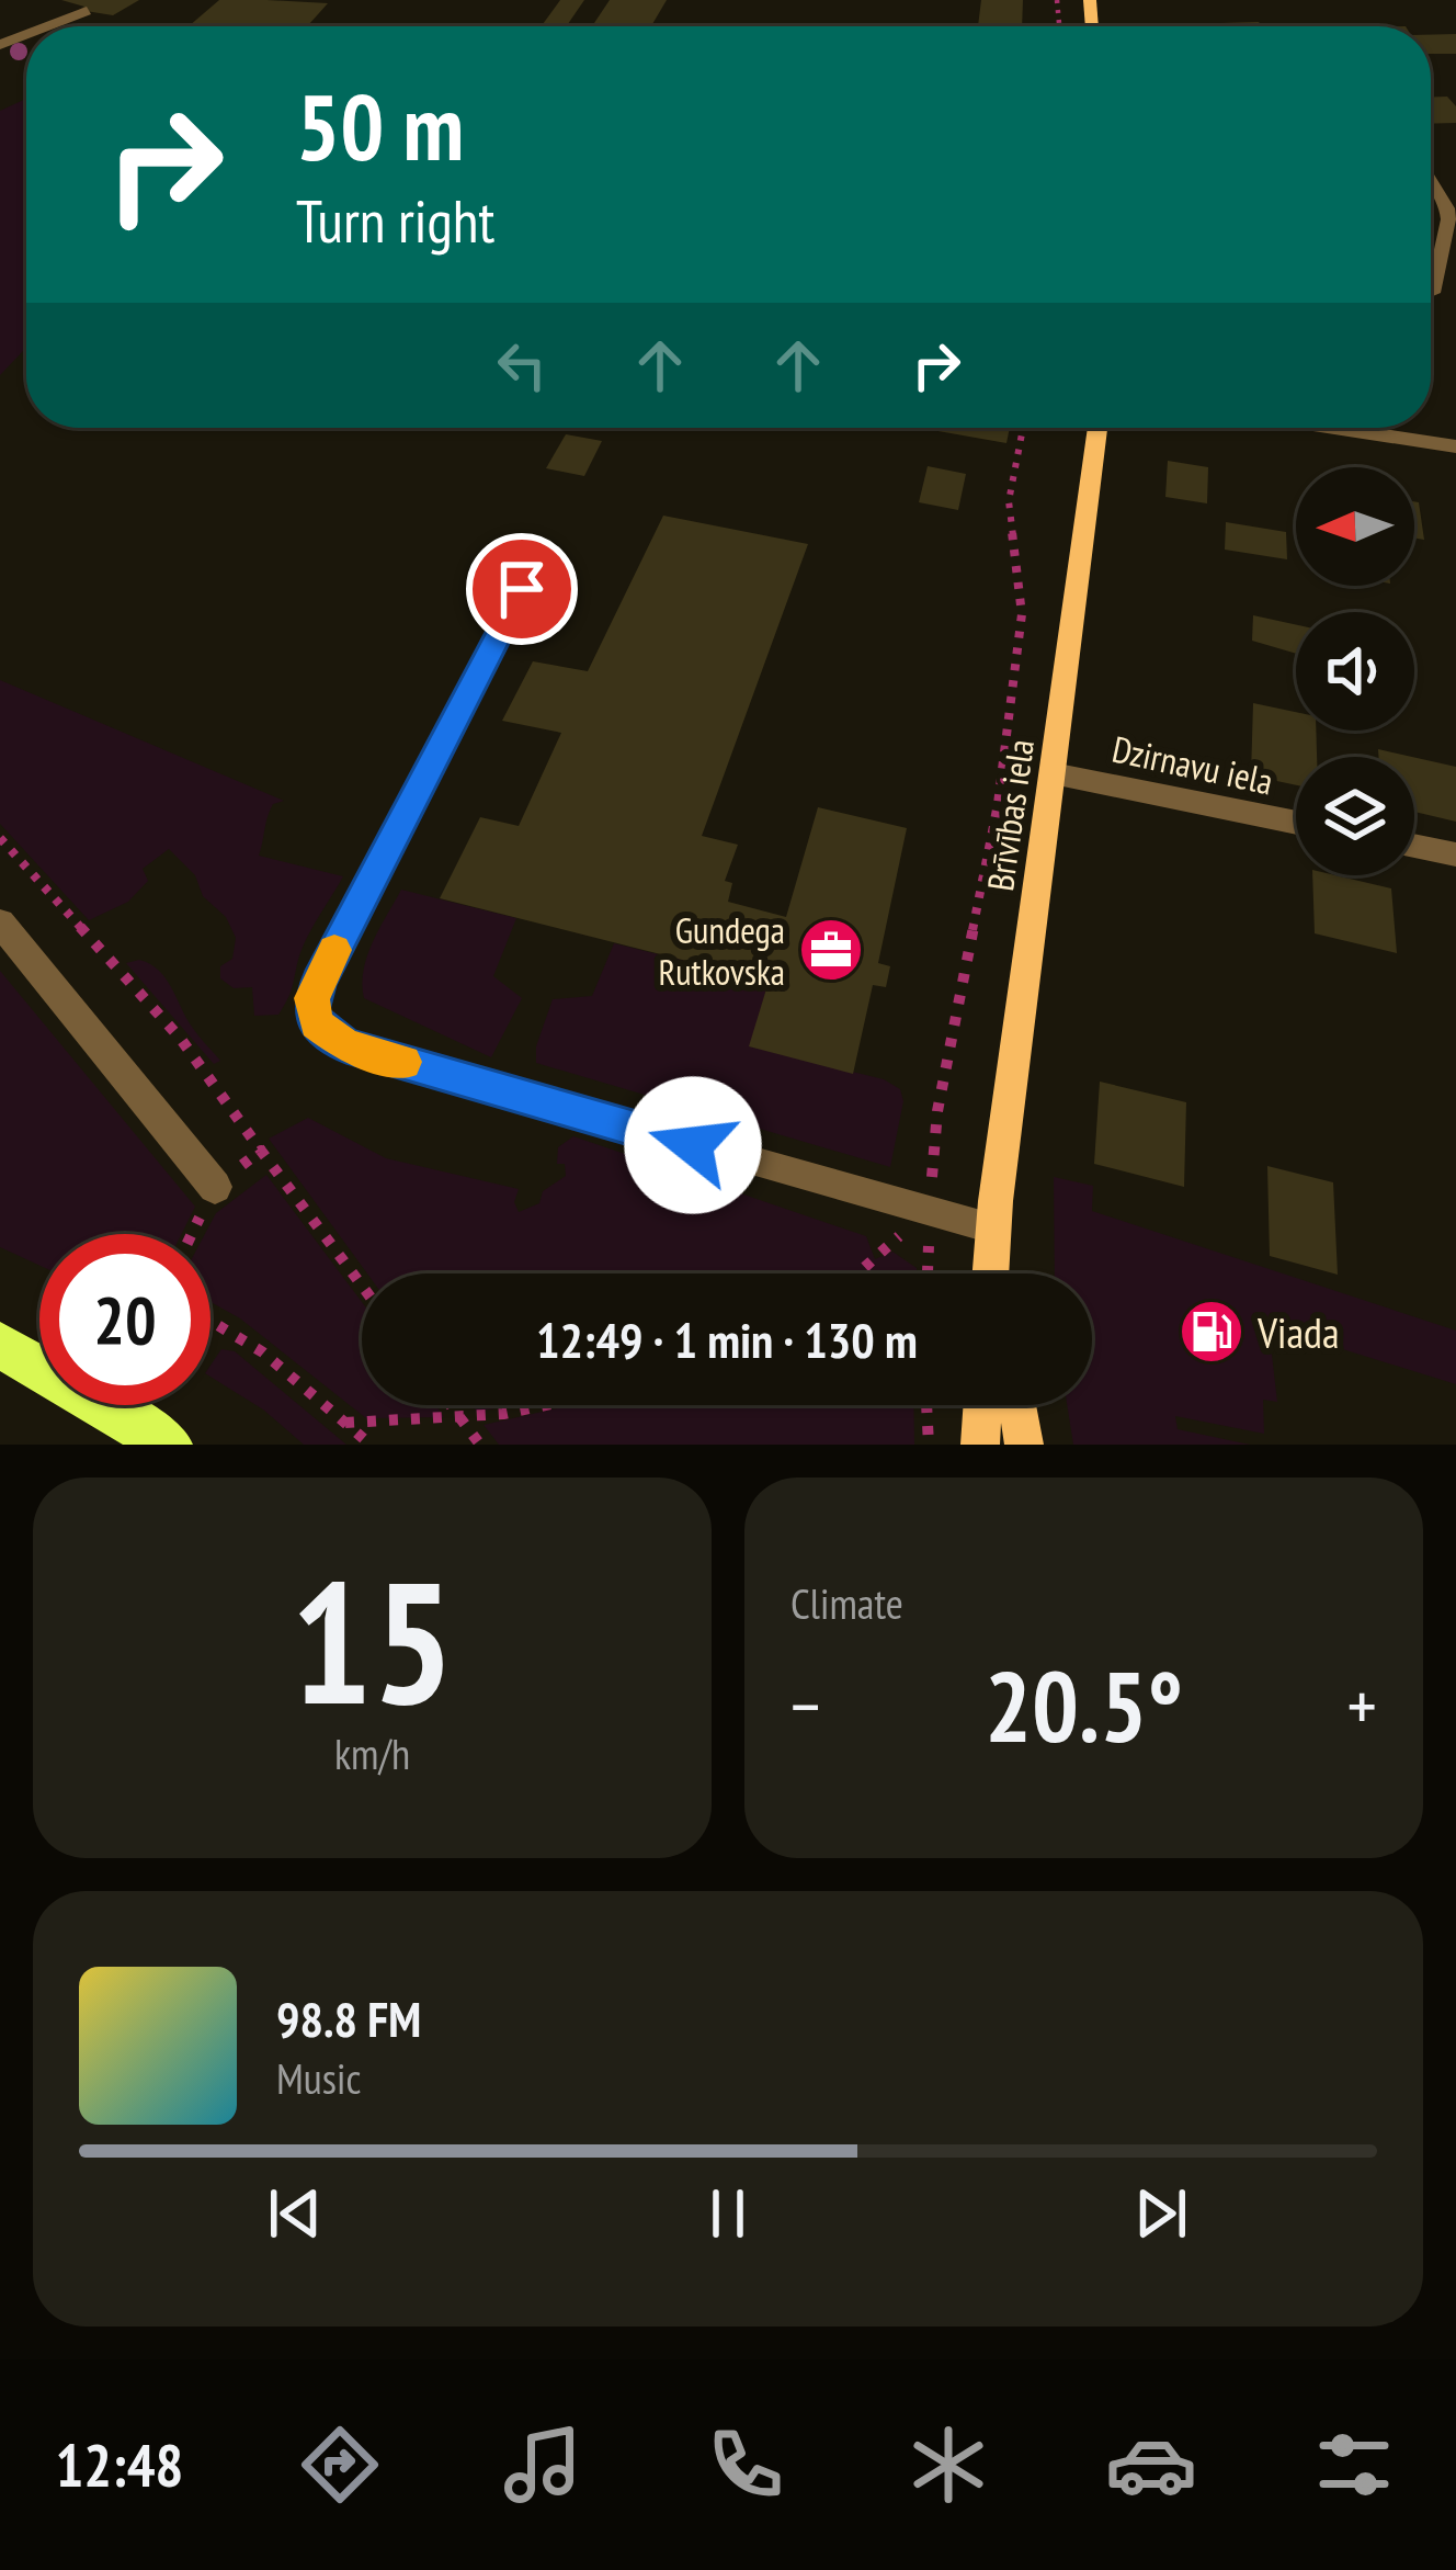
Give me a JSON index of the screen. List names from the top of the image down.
{
  "streets": {
    "main road": ["Brīvības iela"],
    "street": ["Dzirnavu iela"]
  },
  "crossings": [
    ["Dzirnavu iela", "Brīvības iela"]
  ],
  "places": {
    "office": ["Gundega Rutkovska"],
    "fuel station": ["Viada"]
  },
  "north": "left",
  "page": {
    "turn": ["50 m", "Turn right"],
    "limit": "20",
    "trip": "12:49 · 1 min · 130 m",
    "tile": [
      ["15", "km/h"],
      "Climate"
    ],
    "heat": ["−", "20.5°", "+"],
    "song": ["98.8 FM", "Music"],
    "tabs": "12:48"
  }
}
